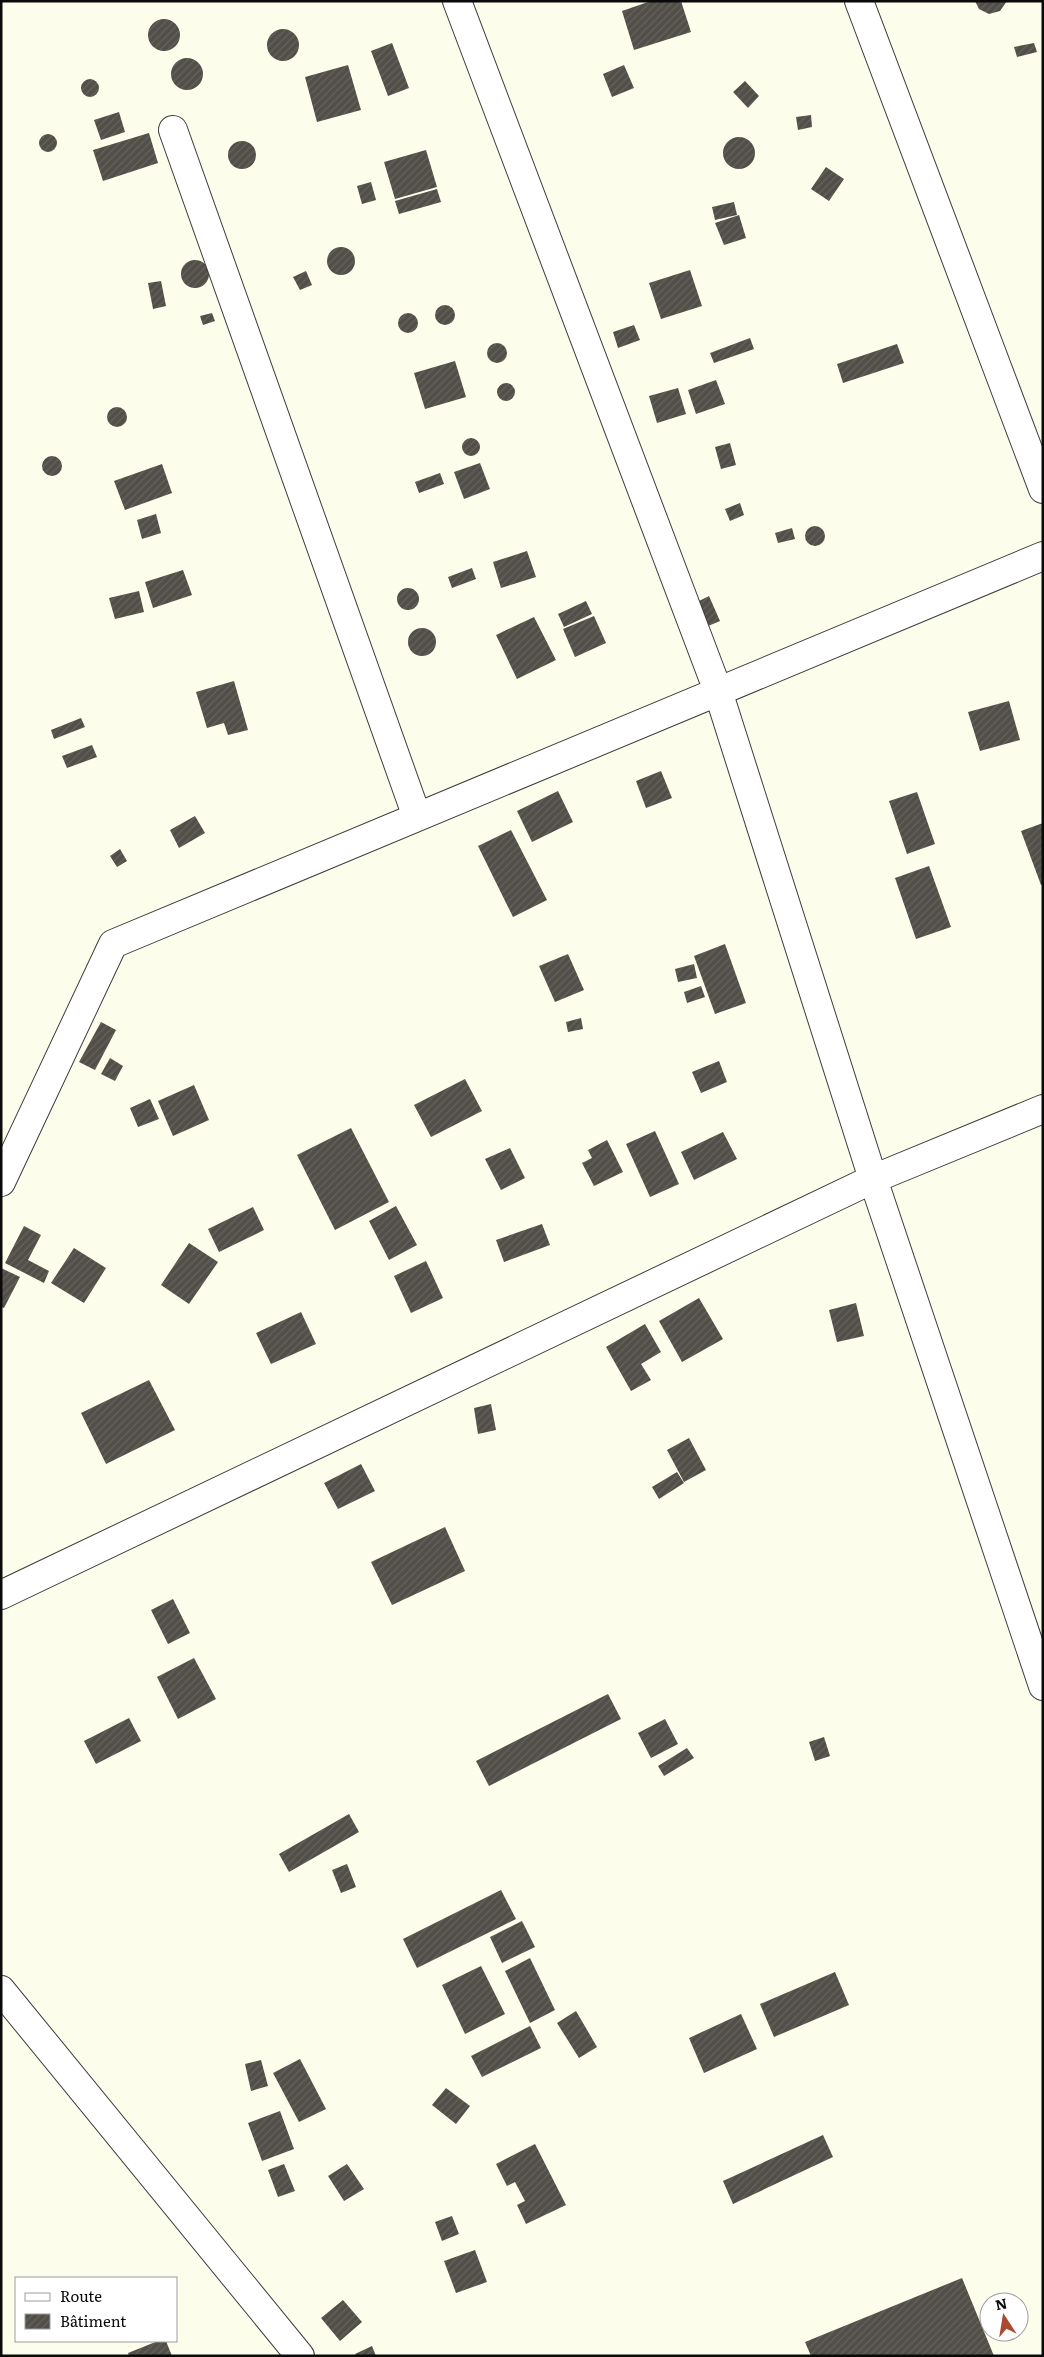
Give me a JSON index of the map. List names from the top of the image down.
{
  "legend": ["Route", "Bâtiment"],
  "north": "top"
}
